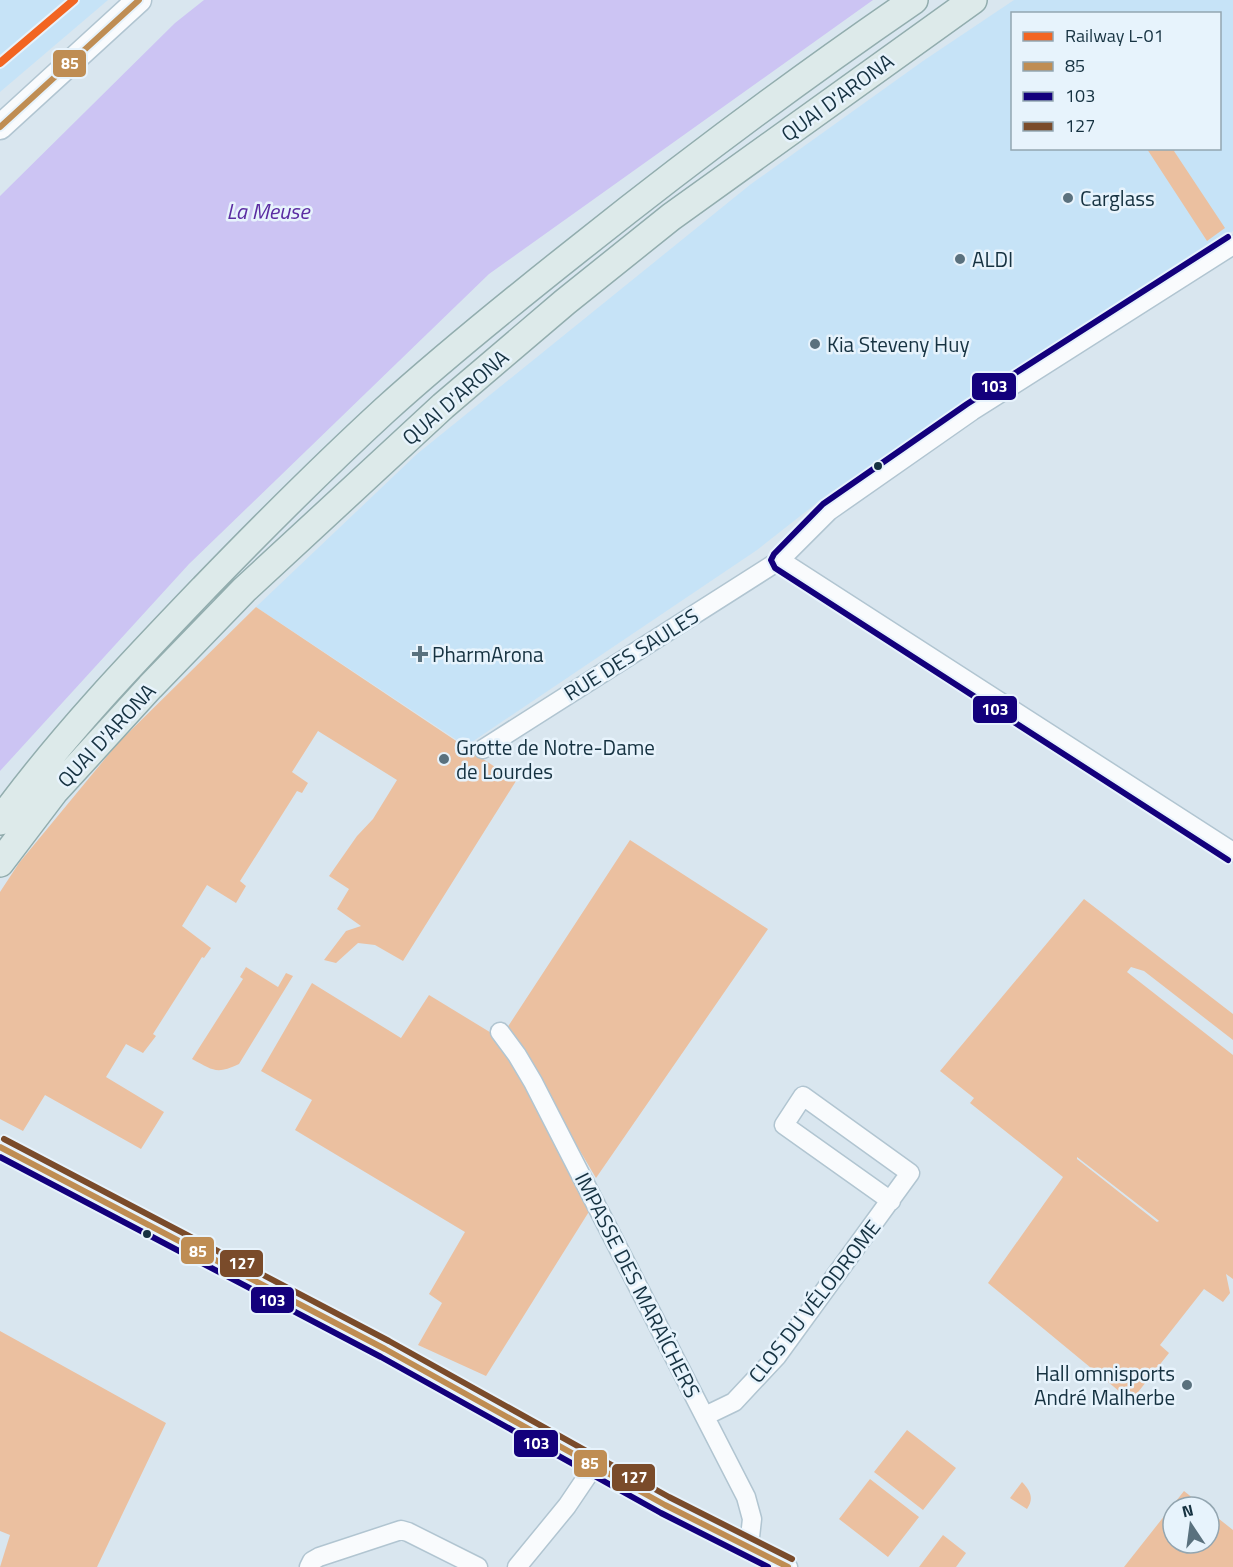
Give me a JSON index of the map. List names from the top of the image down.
{
  "streets": {
    "main road": ["QUAI D'ARONA"],
    "street": ["RUE DES SAULES", "IMPASSE DES MARAÎCHERS", "CLOS DU VÉLODROME"]
  },
  "crossings": [
    ["IMPASSE DES MARAÎCHERS", "CLOS DU VÉLODROME"]
  ],
  "water": ["La Meuse"],
  "places": {
    "other": [
      "Carglass",
      "ALDI",
      "Kia Steveny Huy",
      "Grotte de Notre-Dame de Lourdes",
      "Hall omnisports André Malherbe"
    ],
    "health": ["PharmArona"]
  },
  "lines": [
    "rail line L-01",
    "transit line 85",
    "transit line 103",
    "transit line 127"
  ],
  "legend": [
    "Railway L-01",
    "85",
    "103",
    "127"
  ],
  "north": "top"
}
